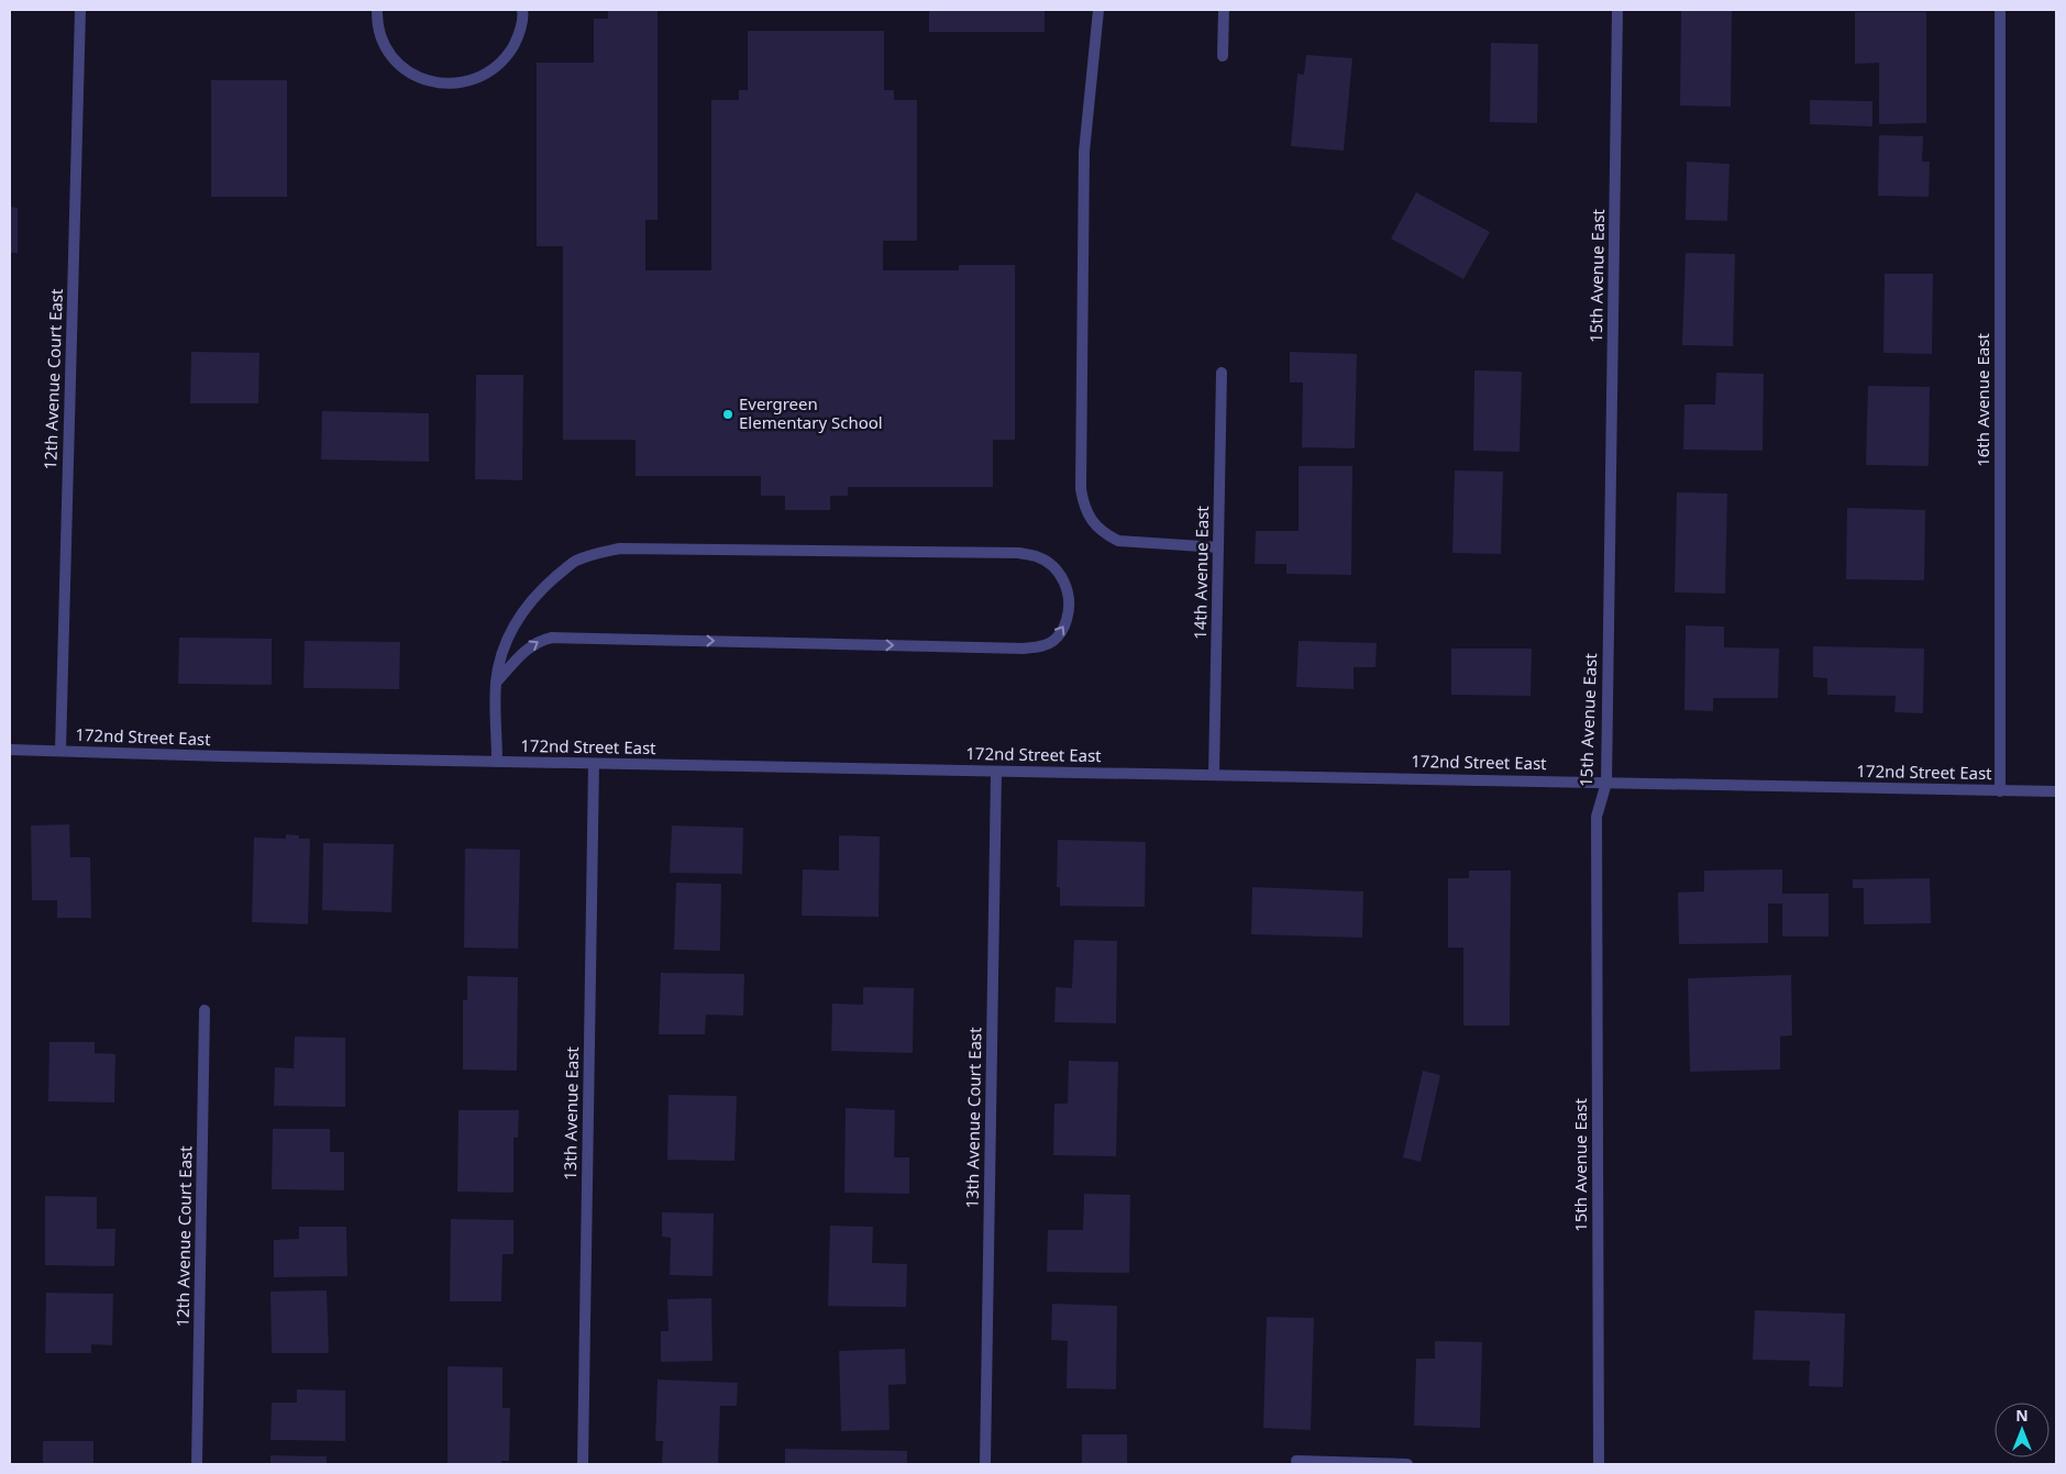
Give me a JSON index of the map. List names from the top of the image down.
{
  "streets": {
    "street": [
      "15th Avenue East",
      "12th Avenue Court East",
      "16th Avenue East",
      "14th Avenue East",
      "172nd Street East",
      "13th Avenue East",
      "13th Avenue Court East"
    ]
  },
  "crossings": [
    ["15th Avenue East", "172nd Street East"],
    ["12th Avenue Court East", "172nd Street East"],
    ["16th Avenue East", "172nd Street East"],
    ["14th Avenue East", "172nd Street East"],
    ["172nd Street East", "13th Avenue East"],
    ["172nd Street East", "13th Avenue Court East"]
  ],
  "places": ["Evergreen Elementary School"],
  "north": "top"
}
